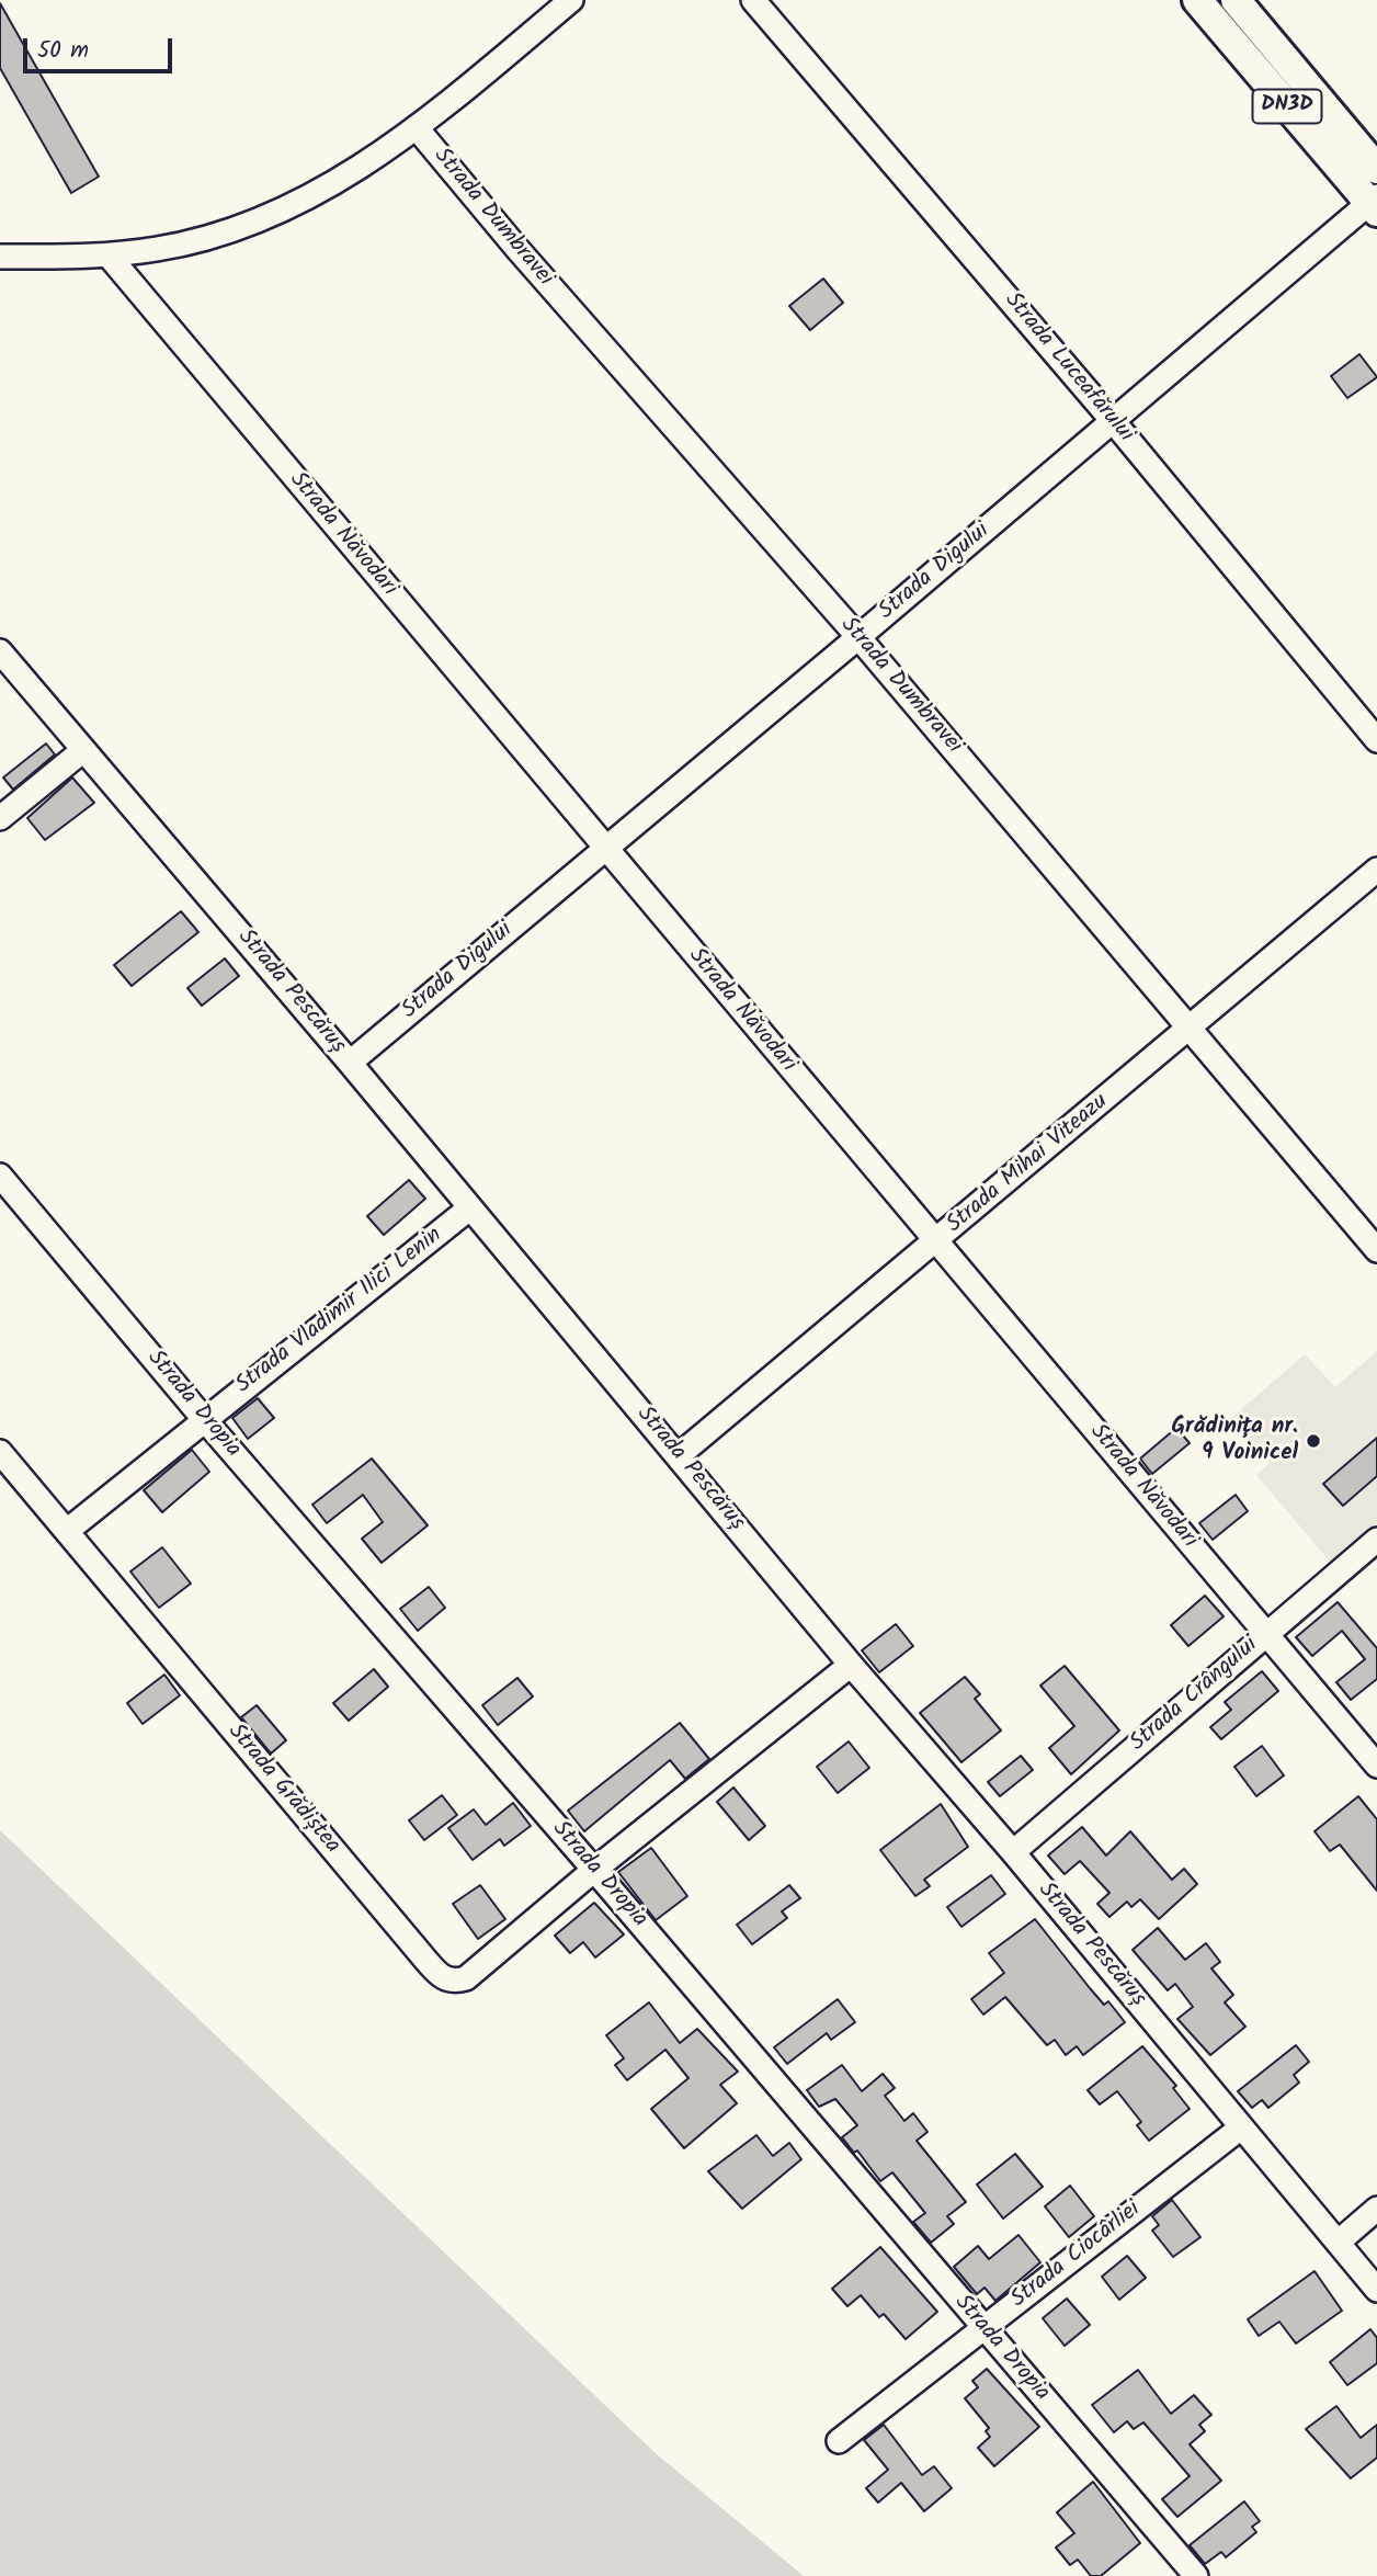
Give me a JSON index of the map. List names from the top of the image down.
{
  "streets": {
    "main road": ["DN3D"],
    "street": [
      "Strada Dumbravei",
      "Strada Luceafărului",
      "Strada Năvodari",
      "Strada Digului",
      "Strada Pescăruș",
      "Strada Mihai Viteazu",
      "Strada Vladimir Ilici Lenin",
      "Strada Dropia",
      "Strada Crângului",
      "Strada Grădiștea",
      "Strada Ciocârliei"
    ]
  },
  "crossings": [
    ["DN3D", "Strada Digului"],
    ["Strada Dumbravei", "Strada Digului"],
    ["Strada Dumbravei", "Strada Mihai Viteazu"],
    ["Strada Luceafărului", "Strada Digului"],
    ["Strada Năvodari", "Strada Digului"],
    ["Strada Năvodari", "Strada Mihai Viteazu"],
    ["Strada Năvodari", "Strada Crângului"],
    ["Strada Digului", "Strada Pescăruș"],
    ["Strada Pescăruș", "Strada Mihai Viteazu"],
    ["Strada Pescăruș", "Strada Vladimir Ilici Lenin"],
    ["Strada Pescăruș", "Strada Crângului"],
    ["Strada Pescăruș", "Strada Ciocârliei"],
    ["Strada Vladimir Ilici Lenin", "Strada Dropia"],
    ["Strada Vladimir Ilici Lenin", "Strada Grădiștea"],
    ["Strada Dropia", "Strada Grădiștea"],
    ["Strada Dropia", "Strada Ciocârliei"]
  ],
  "places": ["Grădinița nr. 9 Voinicel"],
  "scale_bar": "50 m"
}
